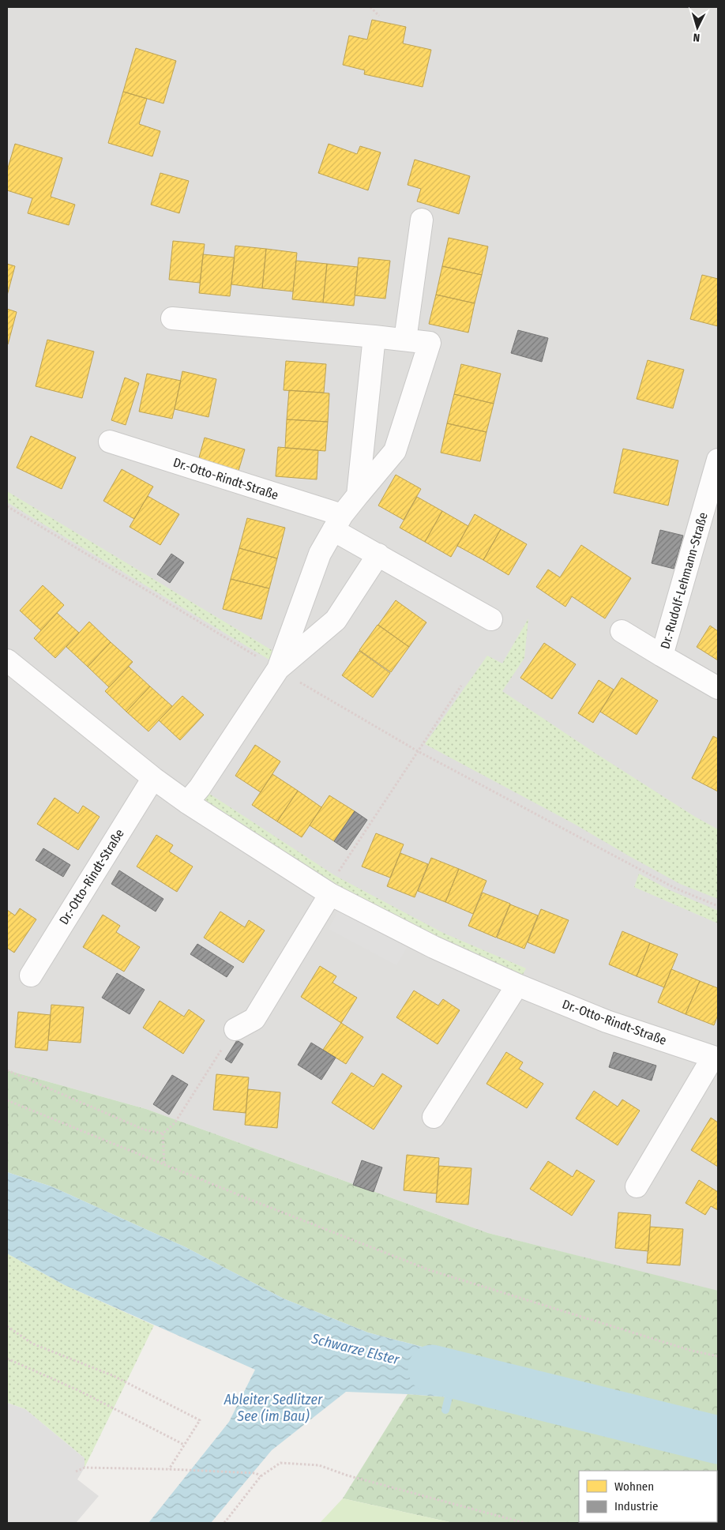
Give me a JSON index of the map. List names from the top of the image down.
{
  "streets": {
    "street": ["Dr.-Otto-Rindt-Straße", "Dr.-Rudolf-Lehmann-Straße"]
  },
  "water": ["Schwarze Elster", "Ableiter Sedlitzer See (im Bau)"],
  "legend": ["Wohnen", "Industrie"],
  "north": "bottom"
}
